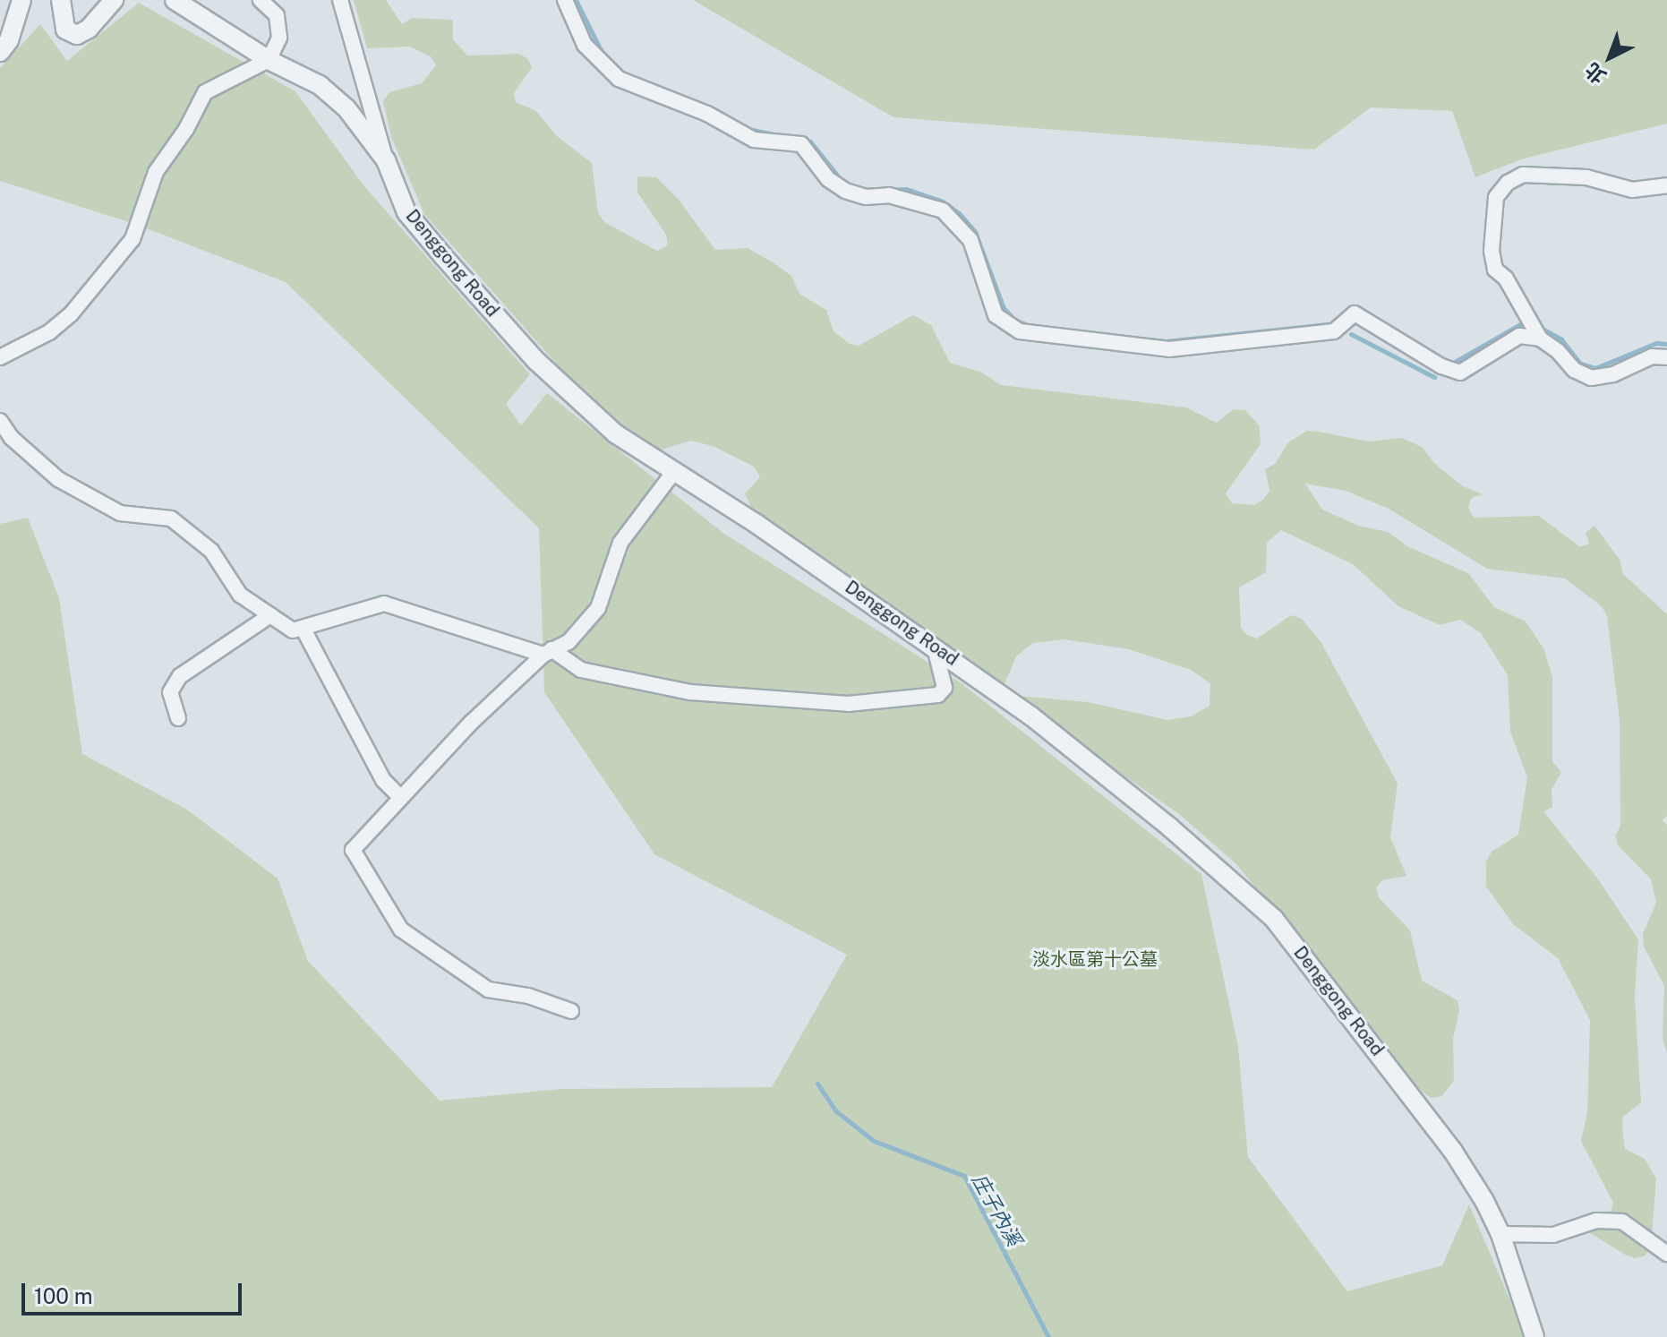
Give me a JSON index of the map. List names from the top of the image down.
{
  "streets": {
    "street": ["Denggong Road"]
  },
  "water": ["庄子內溪"],
  "parks": ["淡水區第十公墓"],
  "scale_bar": "100 m",
  "north": "bottom left"
}
